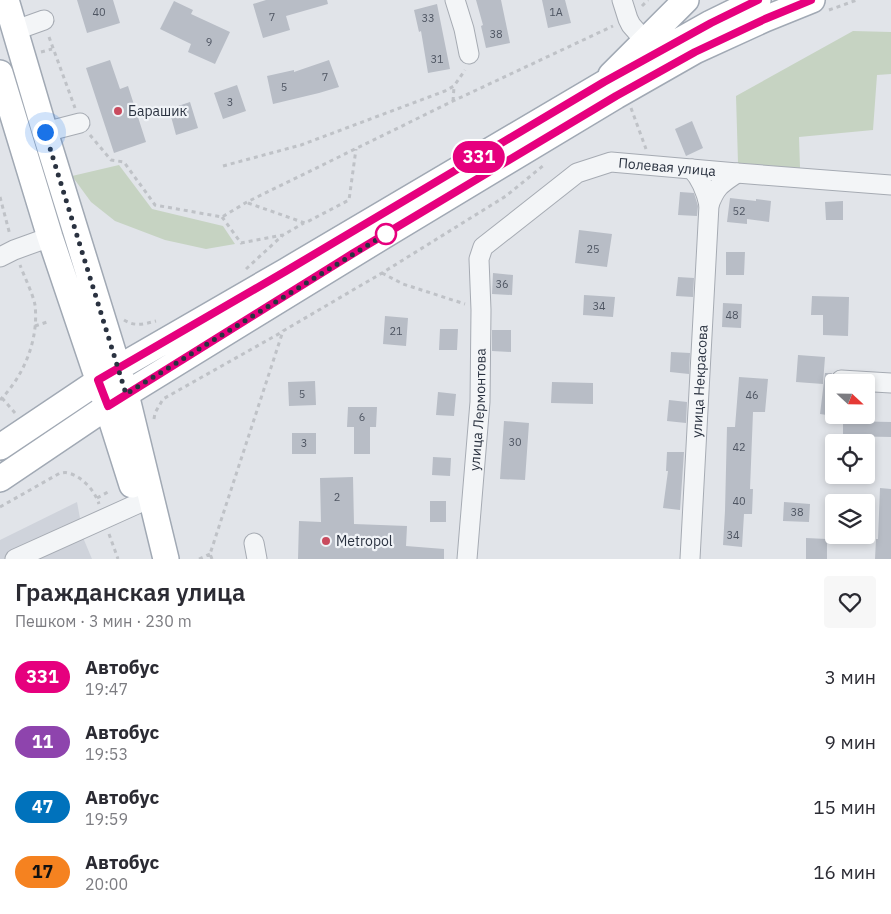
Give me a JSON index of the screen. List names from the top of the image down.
{
  "streets": {
    "street": ["Полевая улица", "улица Некрасова", "улица Лермонтова"]
  },
  "crossings": [
    ["Полевая улица", "улица Некрасова"],
    ["Полевая улица", "улица Лермонтова"]
  ],
  "places": ["Барашик", "Metropol"],
  "lines": ["bus line 331"],
  "house_numbers": [
    "40",
    "1А",
    "7",
    "33",
    "38",
    "9",
    "31",
    "7",
    "5",
    "3",
    "52",
    "25",
    "36",
    "34",
    "48",
    "21",
    "5",
    "46",
    "6",
    "30",
    "3",
    "42",
    "2",
    "40",
    "38",
    "34"
  ],
  "north": "right",
  "page": {
    "on_map": "331",
    "heading": ["Гражданская улица", "Пешком · 3 мин · 230 m"],
    "list": [
      {
        "mark": "331",
        "name": "Автобус",
        "note": "19:47",
        "value": "3 мин"
      },
      {
        "mark": "11",
        "name": "Автобус",
        "note": "19:53",
        "value": "9 мин"
      },
      {
        "mark": "47",
        "name": "Автобус",
        "note": "19:59",
        "value": "15 мин"
      },
      {
        "mark": "17",
        "name": "Автобус",
        "note": "20:00",
        "value": "16 мин"
      }
    ]
  }
}
